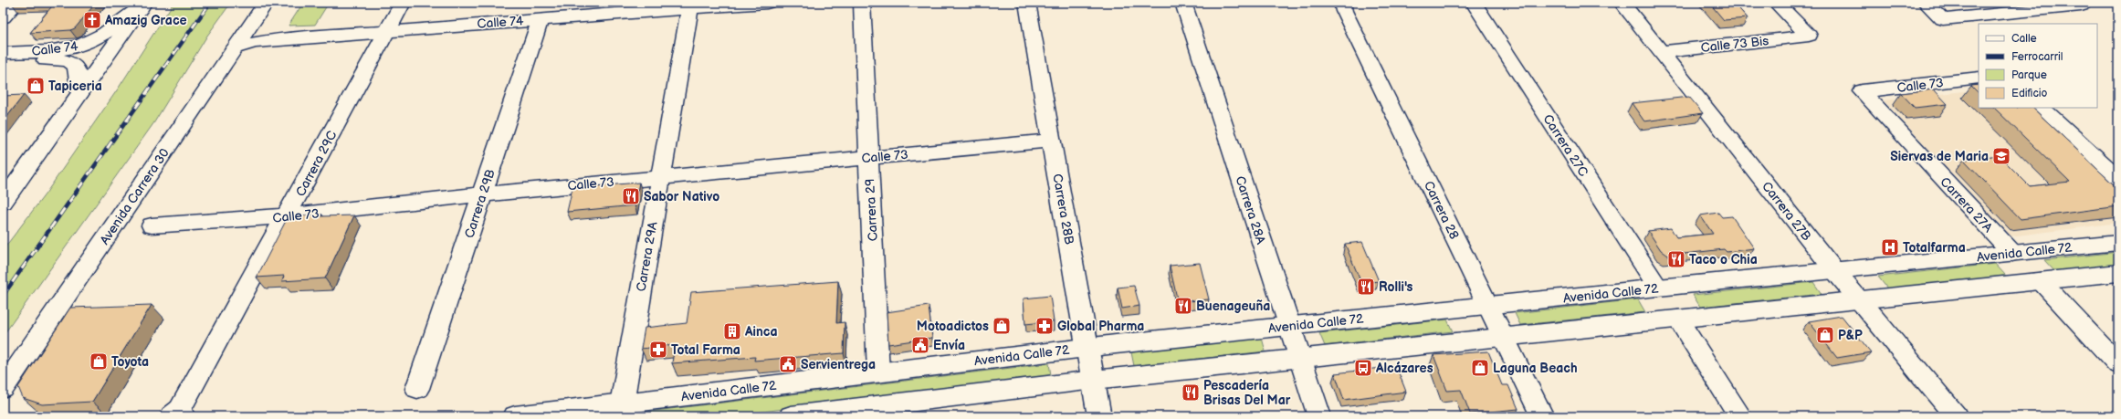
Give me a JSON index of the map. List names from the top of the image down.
{
  "streets": {
    "main road": [
      "Calle 74",
      "Calle 73 Bis",
      "Calle 73",
      "Carrera 27C",
      "Carrera 29C",
      "Avenida Carrera 30",
      "Carrera 29B",
      "Carrera 27A",
      "Carrera 28B",
      "Carrera 29",
      "Carrera 28A",
      "Carrera 28",
      "Carrera 27B",
      "Avenida Calle 72",
      "Carrera 29A"
    ]
  },
  "crossings": [
    ["Calle 74", "Carrera 29C"],
    ["Calle 74", "Avenida Carrera 30"],
    ["Calle 74", "Carrera 29B"],
    ["Calle 74", "Carrera 29A"],
    ["Calle 73 Bis", "Carrera 27B"],
    ["Calle 73", "Carrera 29C"],
    ["Calle 73", "Carrera 29B"],
    ["Calle 73", "Carrera 27A"],
    ["Calle 73", "Carrera 28B"],
    ["Calle 73", "Carrera 29"],
    ["Calle 73", "Carrera 29A"],
    ["Carrera 27C", "Avenida Calle 72"],
    ["Carrera 27A", "Avenida Calle 72"],
    ["Carrera 28B", "Avenida Calle 72"],
    ["Carrera 29", "Avenida Calle 72"],
    ["Carrera 28A", "Avenida Calle 72"],
    ["Carrera 28", "Avenida Calle 72"],
    ["Carrera 27B", "Avenida Calle 72"],
    ["Avenida Calle 72", "Carrera 29A"]
  ],
  "places": {
    "church": ["Amazig Grace"],
    "shop": [
      "Tapiceria",
      "Motoadictos",
      "P&P",
      "Toyota",
      "Laguna Beach"
    ],
    "school or university": ["Siervas de Maria"],
    "restaurant": [
      "Sabor Nativo",
      "Taco o Chia",
      "Rolli's",
      "Buenageuña",
      "Pescadería Brisas Del Mar"
    ],
    "hospital": ["Totalfarma"],
    "pharmacy": ["Global Pharma", "Total Farma"],
    "building": ["Ainca"],
    "public building": ["Envía", "Servientrega"],
    "bus stop": ["Alcázares"]
  },
  "legend": [
    "Calle",
    "Ferrocarril",
    "Parque",
    "Edificio"
  ]
}
